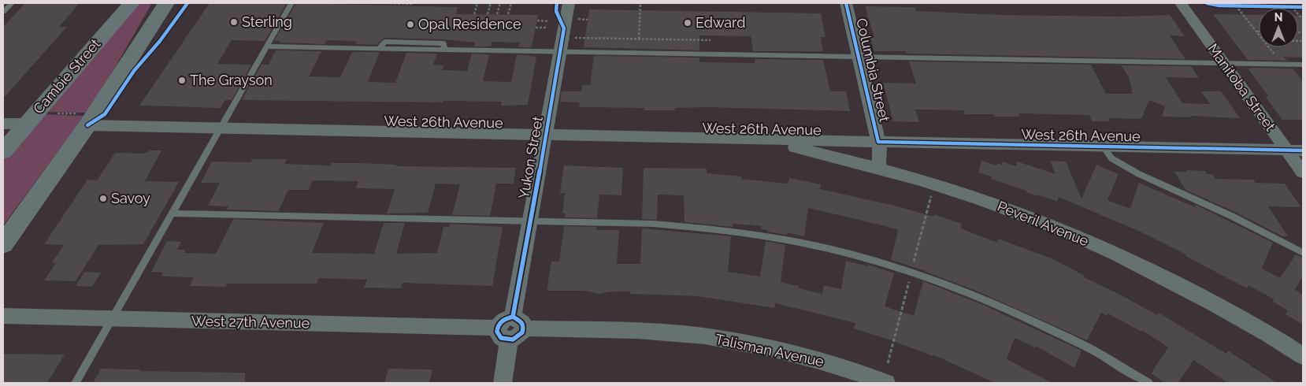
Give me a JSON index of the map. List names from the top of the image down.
{
  "streets": {
    "main road": ["Cambie Street"],
    "street": [
      "Columbia Street",
      "Manitoba Street",
      "West 26th Avenue",
      "Yukon Street",
      "Peveril Avenue",
      "West 27th Avenue",
      "Talisman Avenue"
    ]
  },
  "crossings": [
    ["Columbia Street", "West 26th Avenue"],
    ["Columbia Street", "Peveril Avenue"],
    ["Manitoba Street", "West 26th Avenue"],
    ["West 26th Avenue", "Yukon Street"],
    ["West 26th Avenue", "Peveril Avenue"],
    ["Yukon Street", "Talisman Avenue"]
  ],
  "places": [
    "Sterling",
    "Edward",
    "Opal Residence",
    "The Grayson",
    "Savoy"
  ],
  "north": "top"
}
